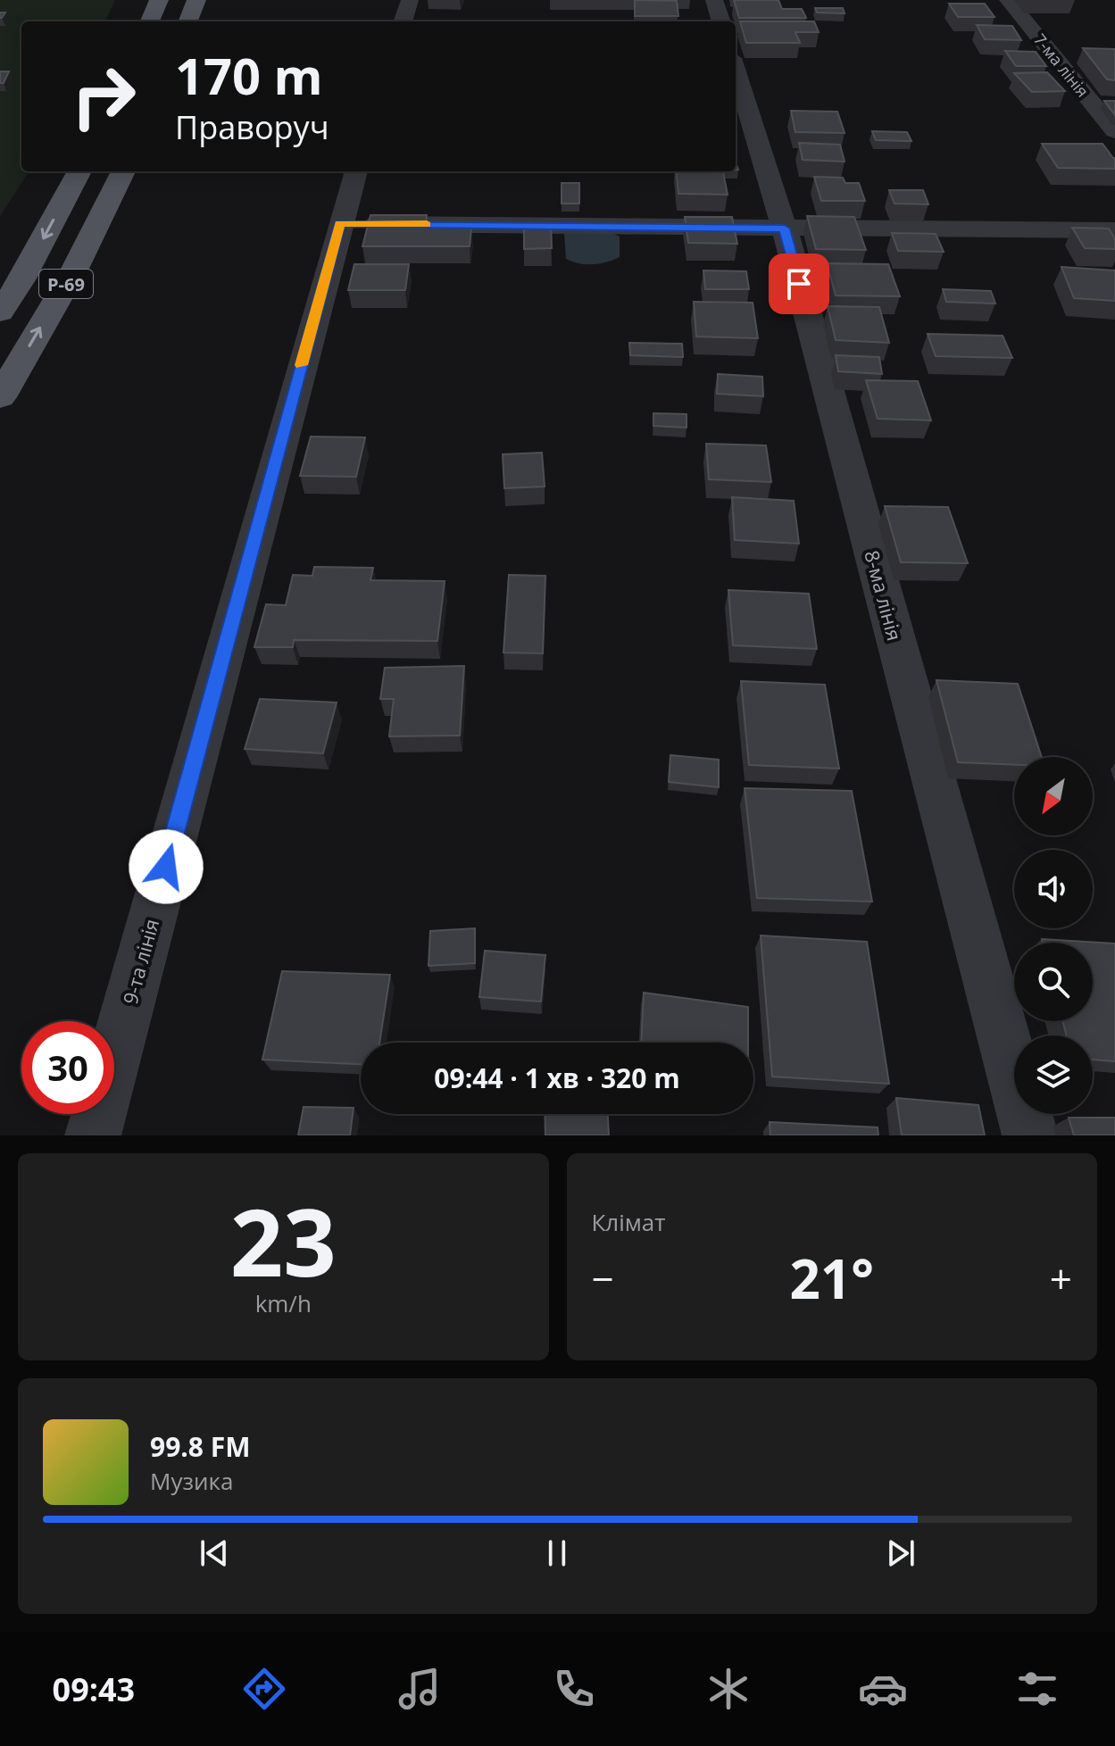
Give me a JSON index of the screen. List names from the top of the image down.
{
  "streets": {
    "main road": ["Р-69"],
    "street": ["7-ма лінія", "8-ма лінія", "9-та лінія"]
  },
  "north": "bottom left",
  "page": {
    "turn": ["170 m", "Праворуч"],
    "limit": "30",
    "trip": "09:44 · 1 хв · 320 m",
    "tile": [
      ["23", "km/h"],
      "Клімат"
    ],
    "heat": ["−", "21°", "+"],
    "song": ["99.8 FM", "Музика"],
    "tabs": "09:43"
  }
}
